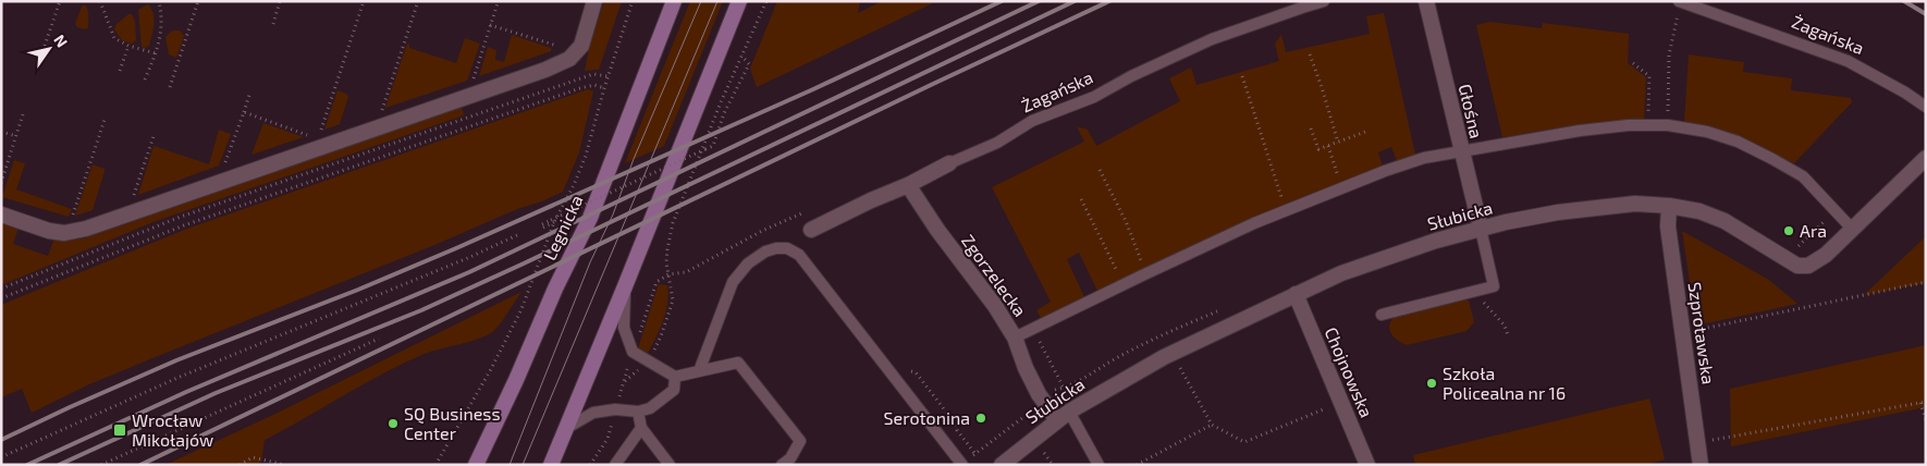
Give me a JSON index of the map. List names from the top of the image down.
{
  "streets": {
    "main road": ["Legnicka"],
    "street": [
      "Żagańska",
      "Głośna",
      "Słubicka",
      "Zgorzelecka",
      "Szprotawska",
      "Chojnowska"
    ]
  },
  "crossings": [
    ["Żagańska", "Zgorzelecka"],
    ["Głośna", "Słubicka"],
    ["Słubicka", "Zgorzelecka"],
    ["Słubicka", "Szprotawska"],
    ["Słubicka", "Chojnowska"]
  ],
  "places": {
    "other": [
      "Ara",
      "Szkoła Policealna nr 16",
      "Serotonina",
      "SQ Business Center"
    ],
    "transit": ["Wrocław Mikołajów"]
  },
  "north": "top right"
}
